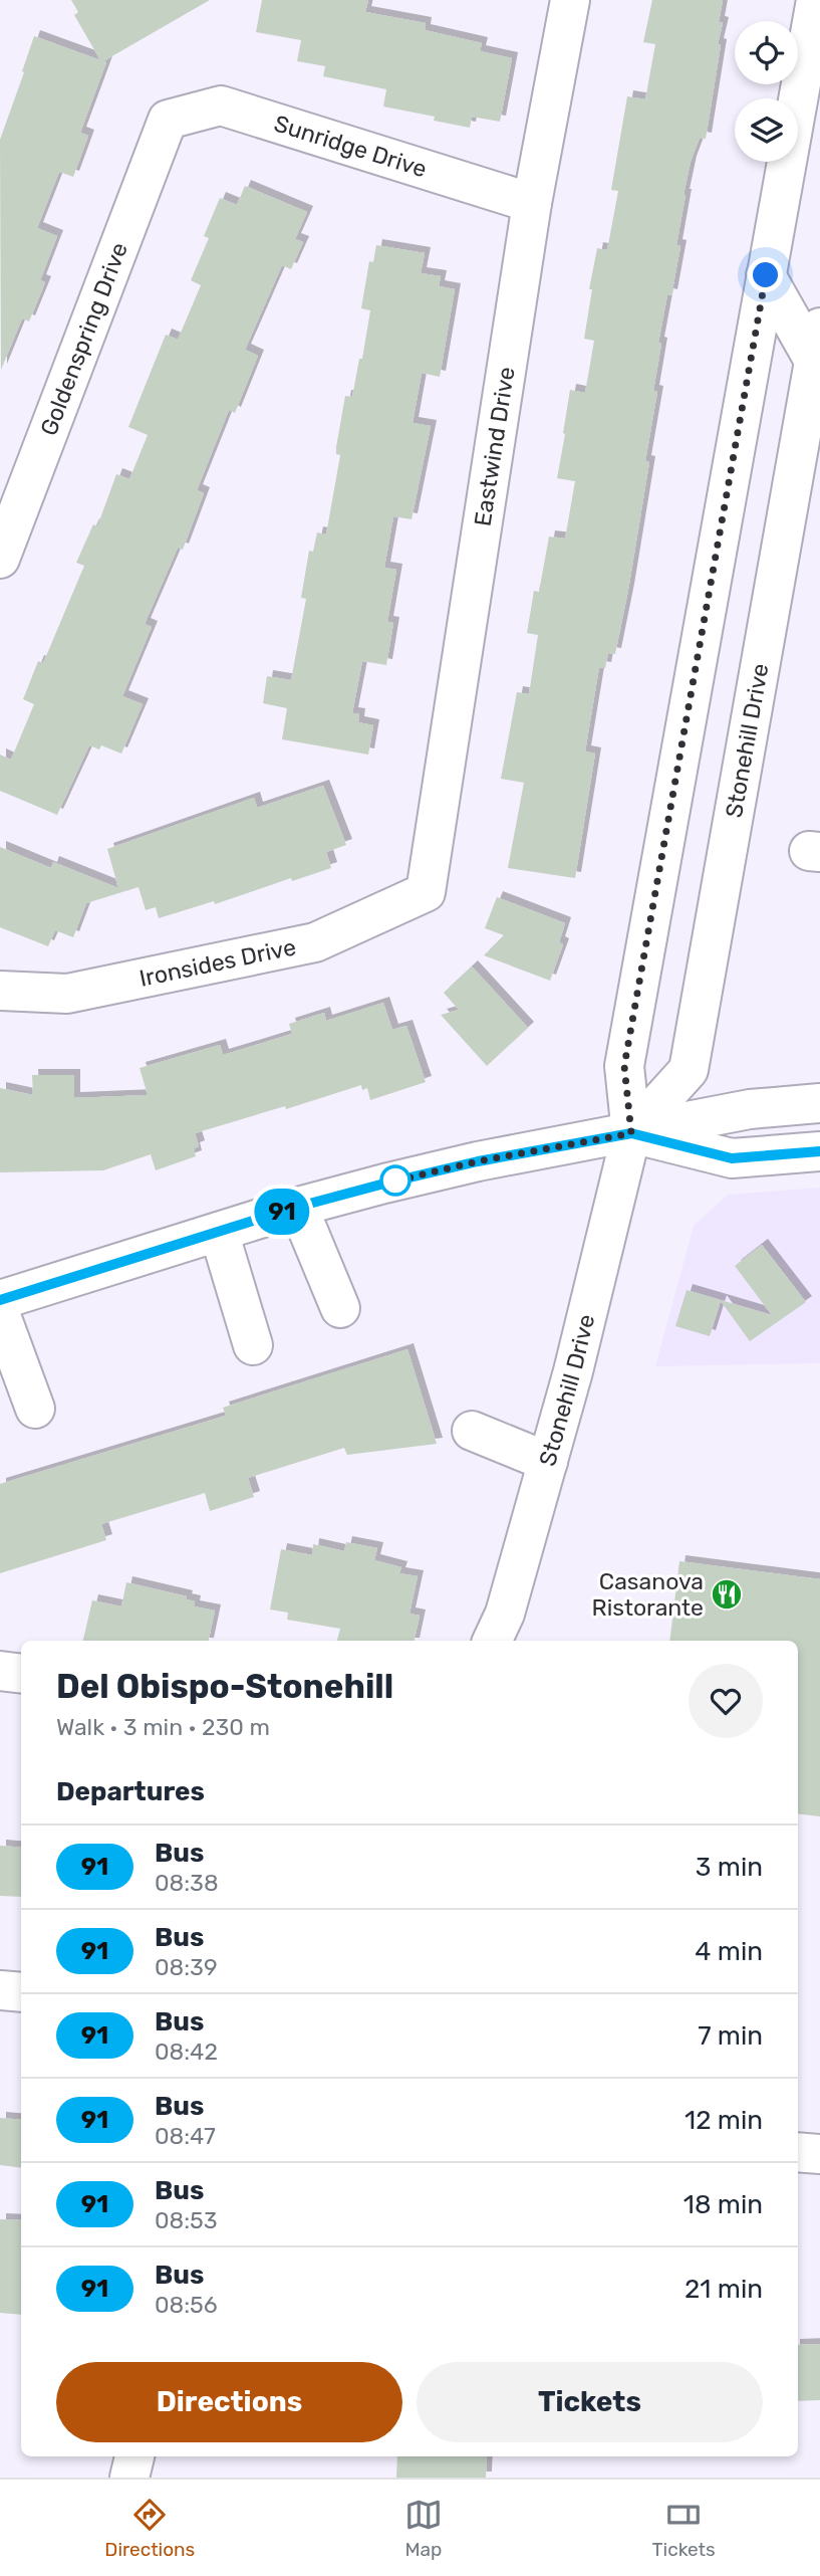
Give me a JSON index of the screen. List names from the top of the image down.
{
  "streets": {
    "main road": [
      "Sunridge Drive",
      "Goldenspring Drive",
      "Eastwind Drive",
      "Stonehill Drive",
      "Ironsides Drive"
    ]
  },
  "crossings": [
    ["Sunridge Drive", "Goldenspring Drive"],
    ["Sunridge Drive", "Eastwind Drive"],
    ["Eastwind Drive", "Ironsides Drive"]
  ],
  "places": {
    "restaurant": ["Casanova Ristorante"]
  },
  "lines": ["bus line 91"],
  "page": {
    "on_map": "91",
    "heading": [
      ["Del Obispo-Stonehill", "Walk · 3 min · 230 m"],
      "Departures"
    ],
    "list": [
      {
        "mark": "91",
        "name": "Bus",
        "note": "08:38",
        "value": "3 min"
      },
      {
        "mark": "91",
        "name": "Bus",
        "note": "08:39",
        "value": "4 min"
      },
      {
        "mark": "91",
        "name": "Bus",
        "note": "08:42",
        "value": "7 min"
      },
      {
        "mark": "91",
        "name": "Bus",
        "note": "08:47",
        "value": "12 min"
      },
      {
        "mark": "91",
        "name": "Bus",
        "note": "08:53",
        "value": "18 min"
      },
      {
        "mark": "91",
        "name": "Bus",
        "note": "08:56",
        "value": "21 min"
      }
    ],
    "buttons": ["Directions", "Tickets"],
    "tabs": ["Directions", "Map", "Tickets"]
  }
}
